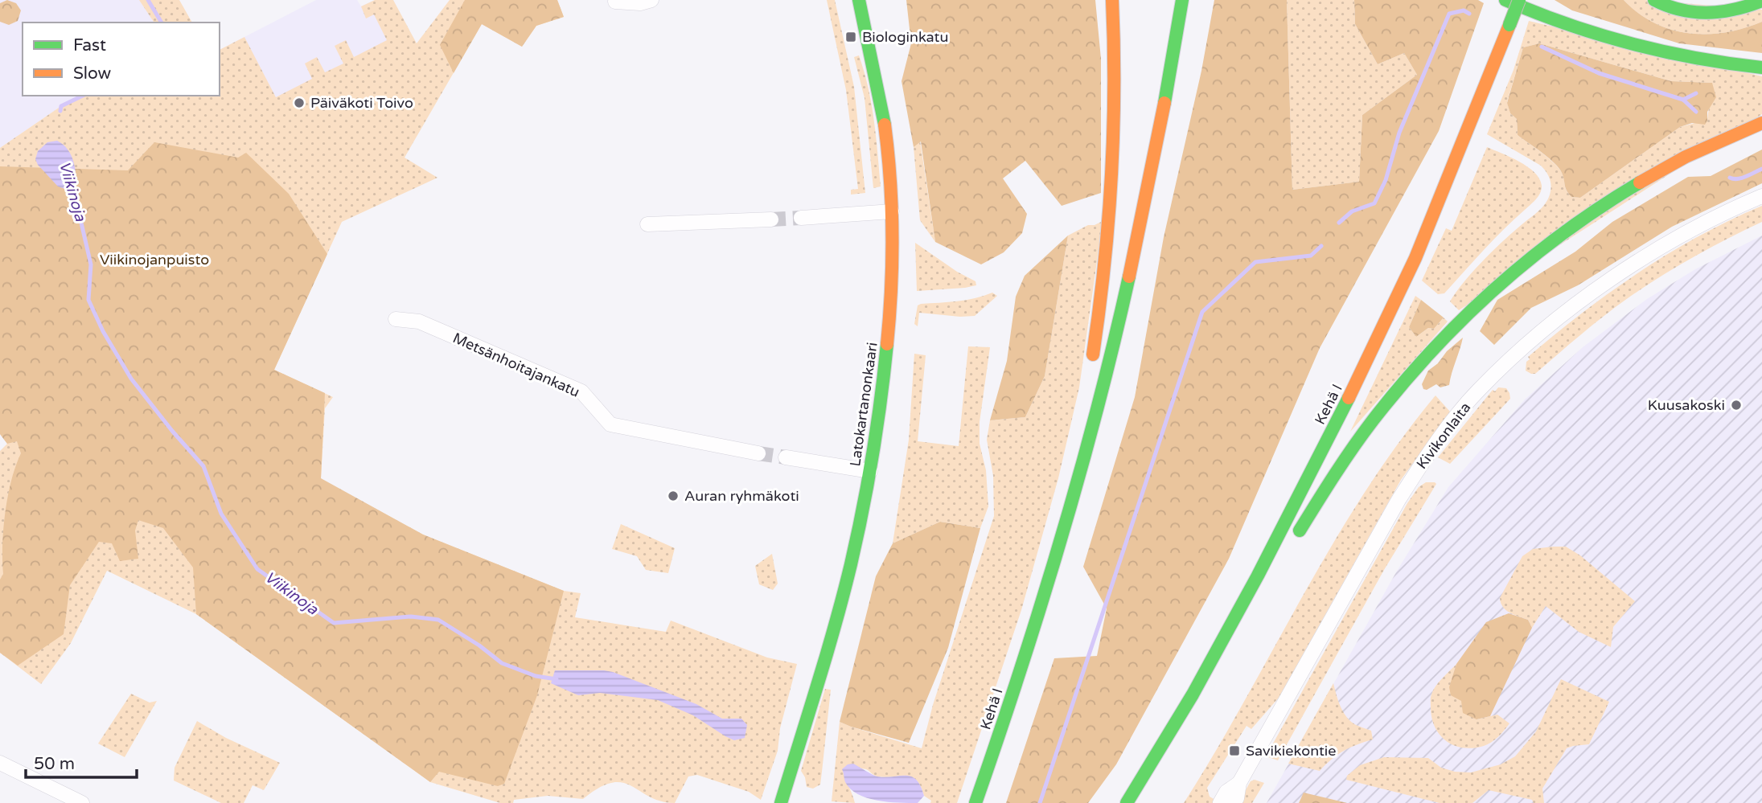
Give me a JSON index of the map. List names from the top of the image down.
{
  "streets": {
    "main road": ["Latokartanonkaari", "Kehä I"],
    "street": ["Metsänhoitajankatu", "Kivikonlaita"]
  },
  "water": ["Viikinoja"],
  "parks": ["Viikinojanpuisto"],
  "places": {
    "transit": ["Biologinkatu", "Savikiekontie"],
    "other": ["Päiväkoti Toivo", "Kuusakoski", "Auran ryhmäkoti"]
  },
  "legend": ["Fast", "Slow"],
  "scale_bar": "50 m"
}
